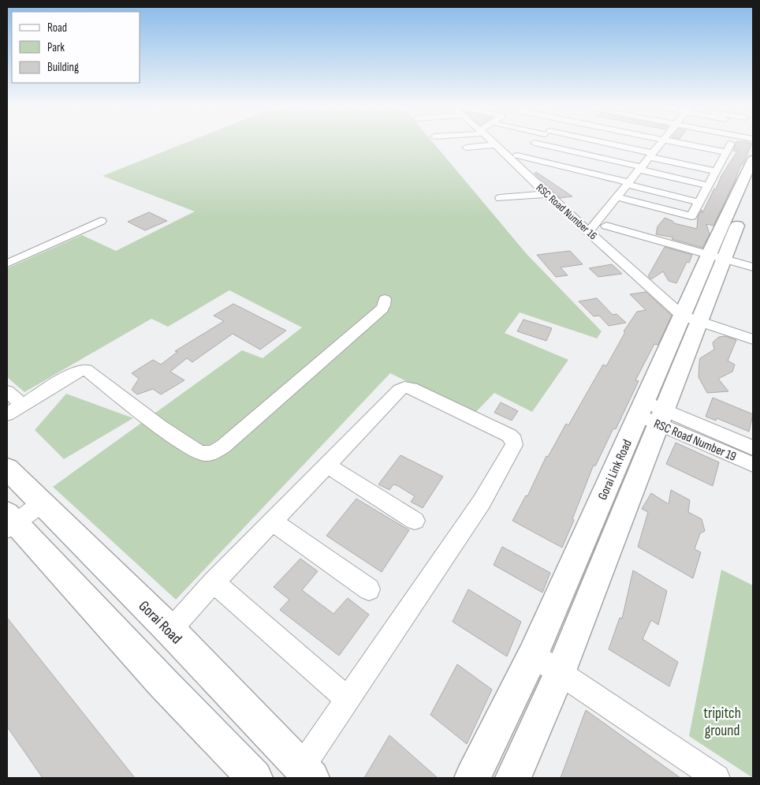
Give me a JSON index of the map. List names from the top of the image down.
{
  "streets": {
    "main road": ["Gorai Link Road", "Gorai Road"],
    "street": ["RSC Road Number 16", "RSC Road Number 19"]
  },
  "crossings": [
    ["RSC Road Number 16", "Gorai Link Road"],
    ["RSC Road Number 19", "Gorai Link Road"]
  ],
  "parks": ["tripitch ground"],
  "legend": ["Road", "Park", "Building"]
}
